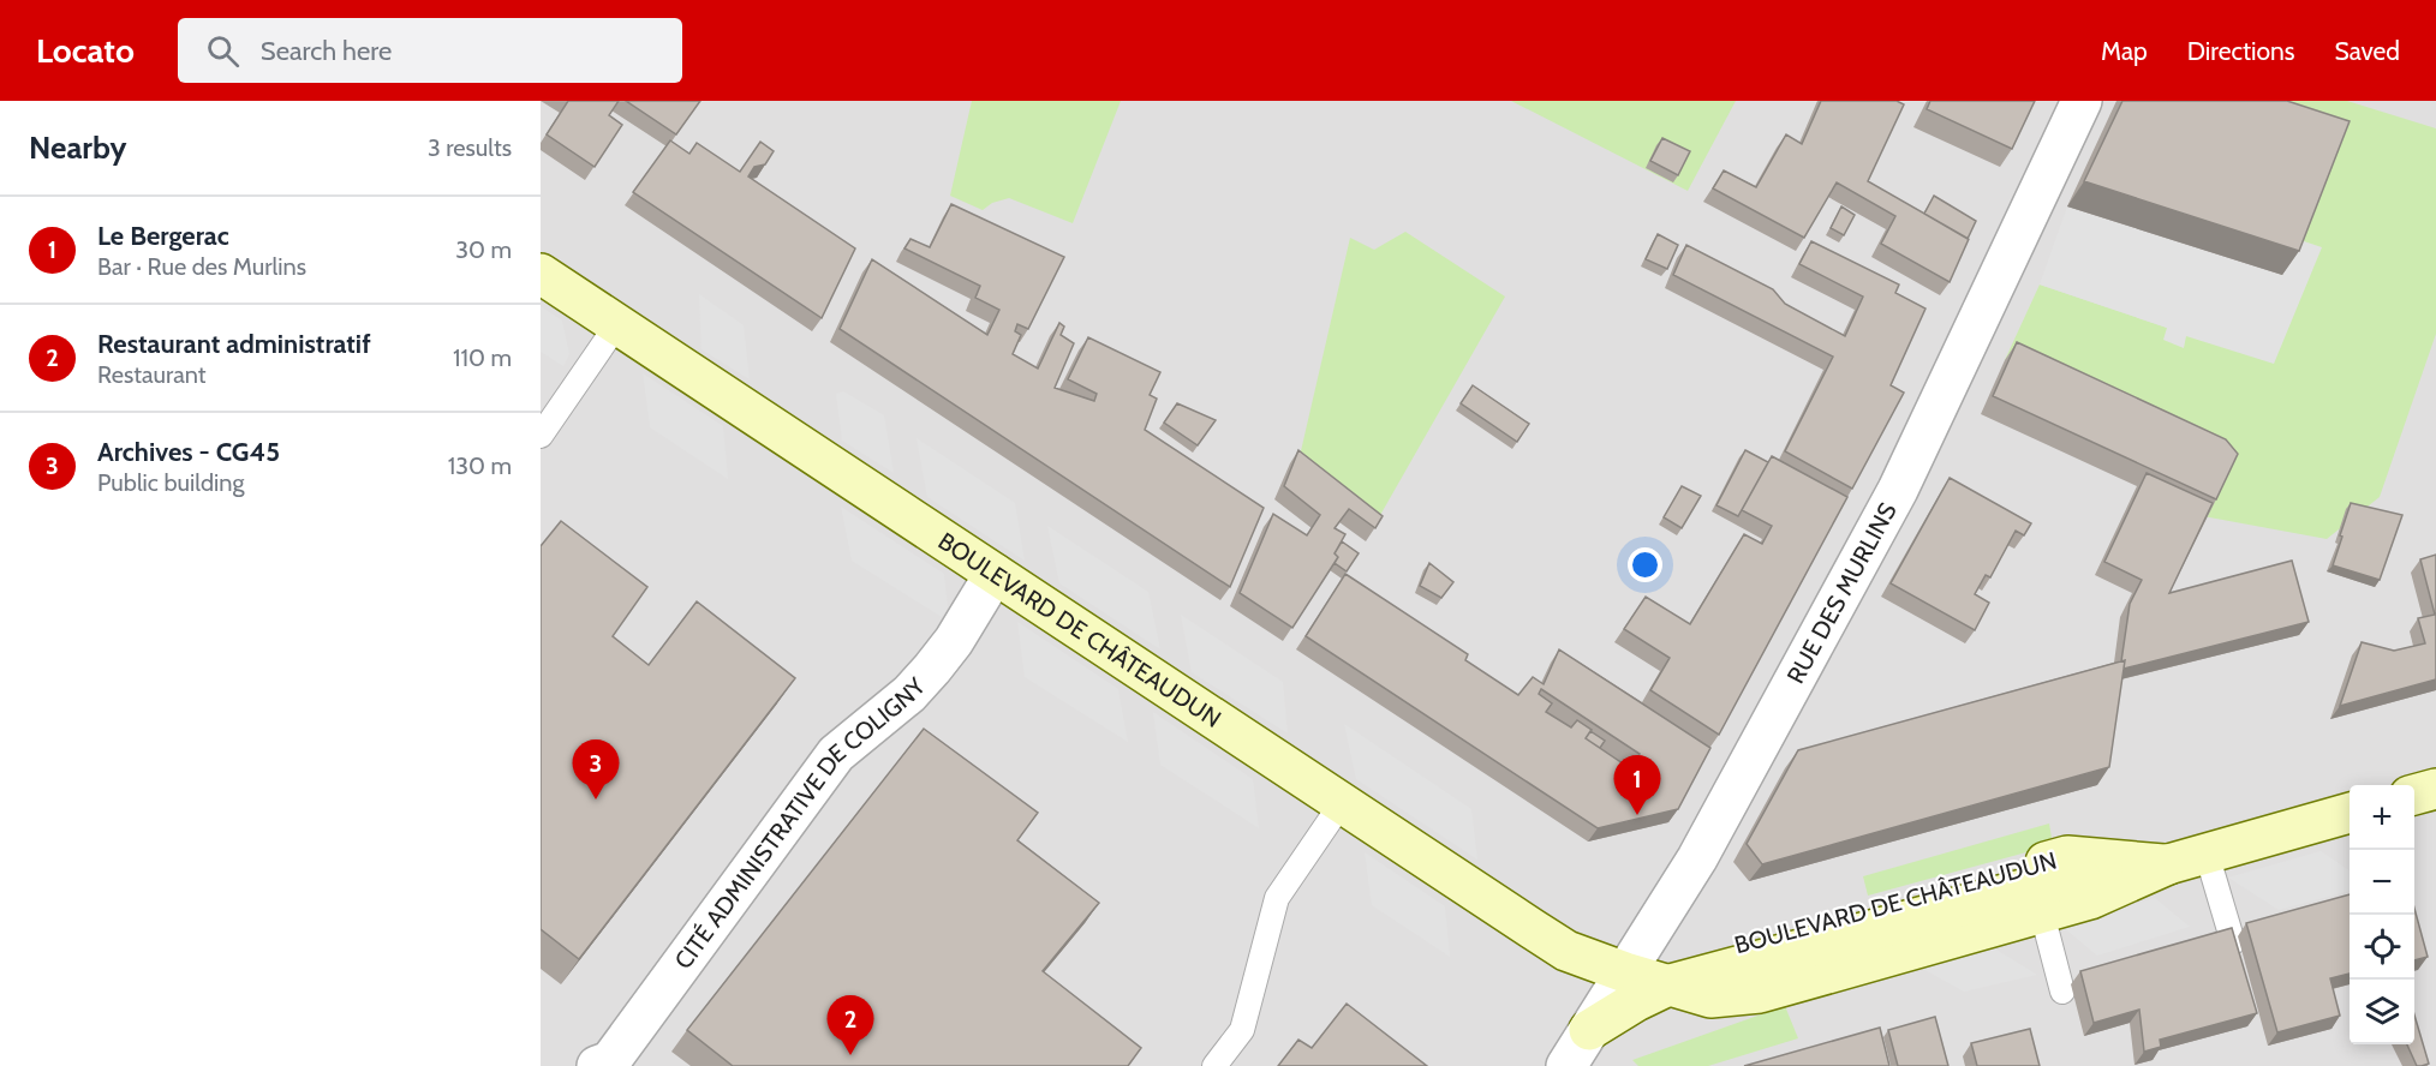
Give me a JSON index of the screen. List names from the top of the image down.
{
  "streets": {
    "main road": ["BOULEVARD DE CHÂTEAUDUN"],
    "street": ["RUE DES MURLINS", "CITÉ ADMINISTRATIVE DE COLIGNY"]
  },
  "crossings": [
    ["RUE DES MURLINS", "BOULEVARD DE CHÂTEAUDUN"],
    ["BOULEVARD DE CHÂTEAUDUN", "CITÉ ADMINISTRATIVE DE COLIGNY"]
  ],
  "page": {
    "header": "Locato",
    "search": "Search here",
    "nav": ["Map", "Directions", "Saved"],
    "heading": ["Nearby", "3 results"],
    "list": [
      {
        "mark": "1",
        "name": "Le Bergerac",
        "note": "Bar · Rue des Murlins",
        "value": "30 m"
      },
      {
        "mark": "2",
        "name": "Restaurant administratif",
        "note": "Restaurant",
        "value": "110 m"
      },
      {
        "mark": "3",
        "name": "Archives - CG45",
        "note": "Public building",
        "value": "130 m"
      }
    ],
    "pins": ["3", "1", "2"],
    "map_buttons": ["+", "−"]
  }
}
